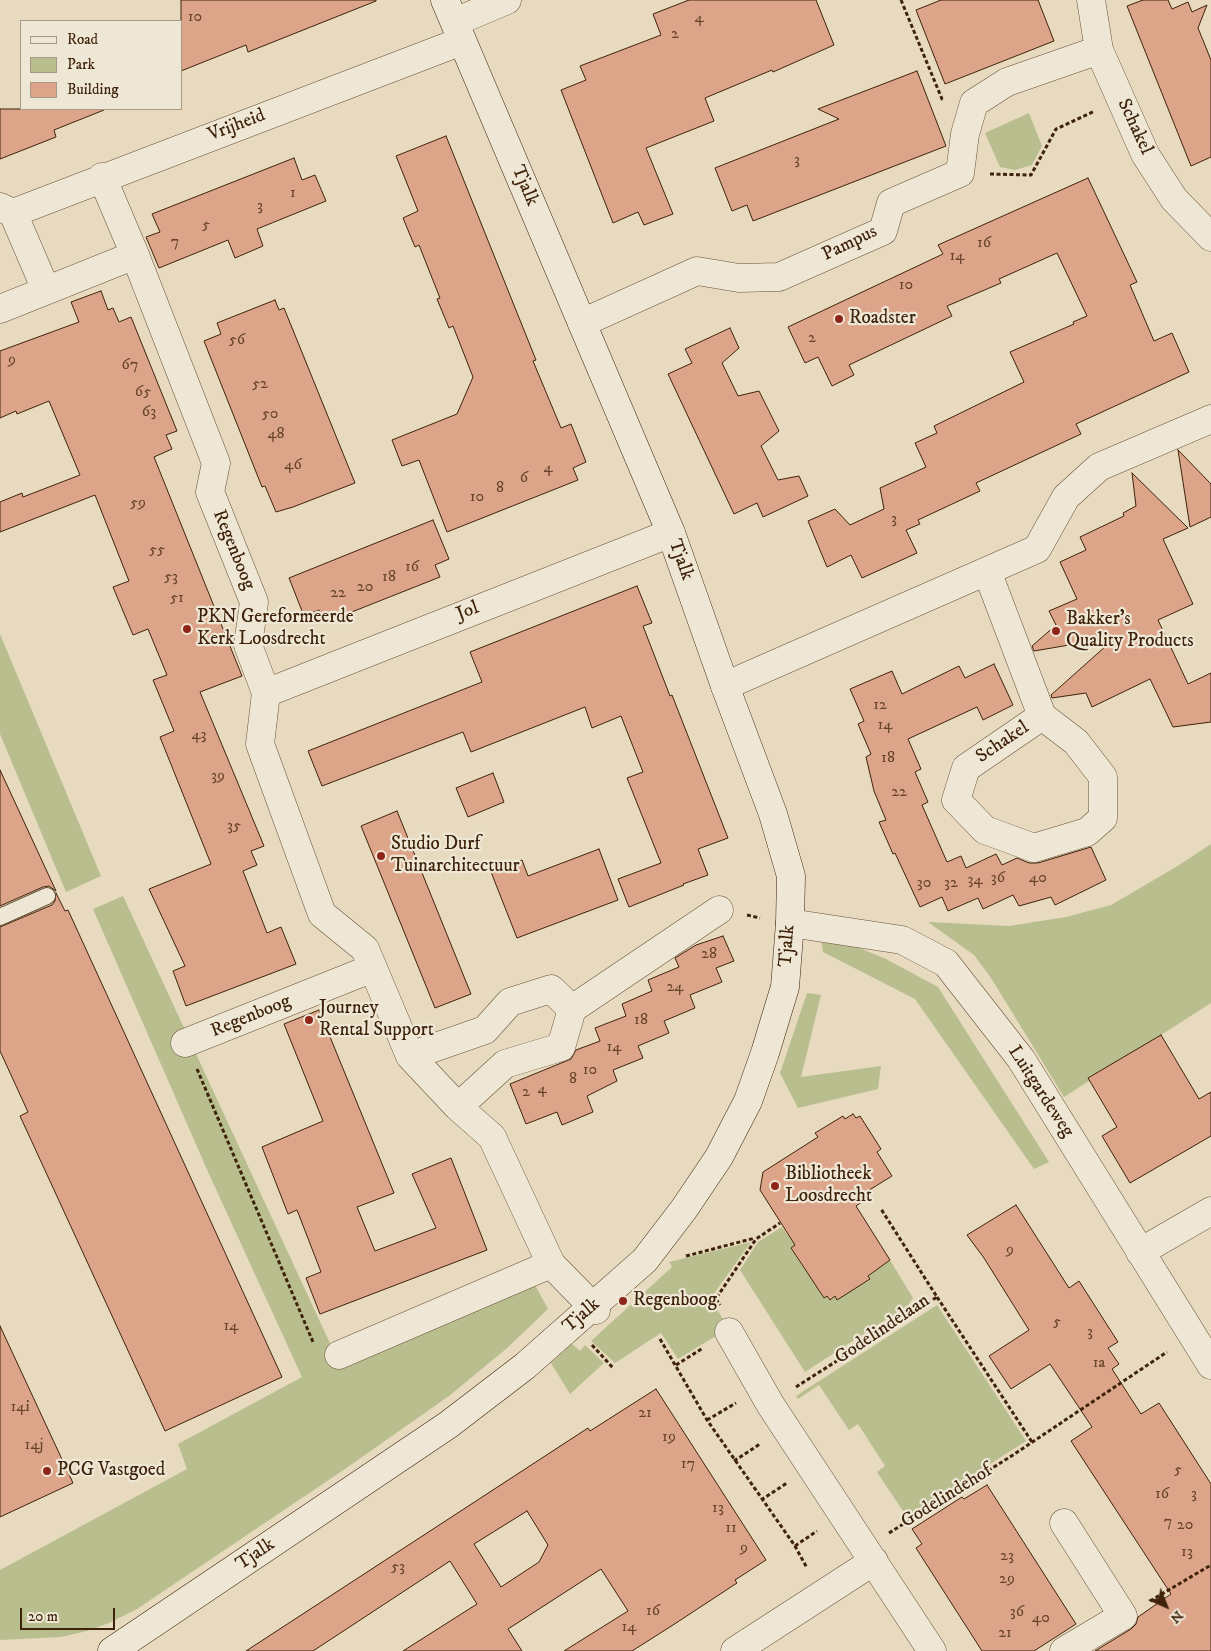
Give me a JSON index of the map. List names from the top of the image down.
{
  "streets": {
    "street": [
      "Vrijheid",
      "Schakel",
      "Tjalk",
      "Pampus",
      "Regenboog",
      "Jol",
      "Luitgardeweg"
    ],
    "path": ["Godelindelaan", "Godelindehof"]
  },
  "crossings": [
    ["Vrijheid", "Tjalk"],
    ["Vrijheid", "Regenboog"],
    ["Tjalk", "Pampus"],
    ["Tjalk", "Regenboog"],
    ["Tjalk", "Jol"],
    ["Tjalk", "Luitgardeweg"],
    ["Regenboog", "Jol"],
    ["Luitgardeweg", "Godelindehof"]
  ],
  "places": [
    "Roadster",
    "PKN Gereformeerde Kerk Loosdrecht",
    "Bakker's Quality Products",
    "Studio Durf Tuinarchitectuur",
    "Journey Rental Support",
    "Bibliotheek Loosdrecht",
    "Regenboog",
    "PCG Vastgoed"
  ],
  "house_numbers": [
    "10",
    "4",
    "2",
    "3",
    "1",
    "3",
    "5",
    "7",
    "16",
    "14",
    "10",
    "2",
    "56",
    "9",
    "67",
    "52",
    "65",
    "63",
    "50",
    "48",
    "46",
    "4",
    "6",
    "8",
    "10",
    "59",
    "3",
    "55",
    "16",
    "53",
    "18",
    "20",
    "22",
    "51",
    "12",
    "14",
    "43",
    "18",
    "39",
    "22",
    "35",
    "36",
    "40",
    "34",
    "30",
    "32",
    "28",
    "24",
    "18",
    "14",
    "10",
    "8",
    "4",
    "2",
    "9",
    "5",
    "14",
    "3",
    "1a",
    "14i",
    "21",
    "19",
    "14j",
    "17",
    "5",
    "16",
    "3",
    "13",
    "7",
    "20",
    "11",
    "9",
    "13",
    "23",
    "53",
    "29",
    "16",
    "36",
    "40",
    "14",
    "21"
  ],
  "legend": ["Road", "Park", "Building"],
  "scale_bar": "20 m",
  "north": "bottom right"
}
